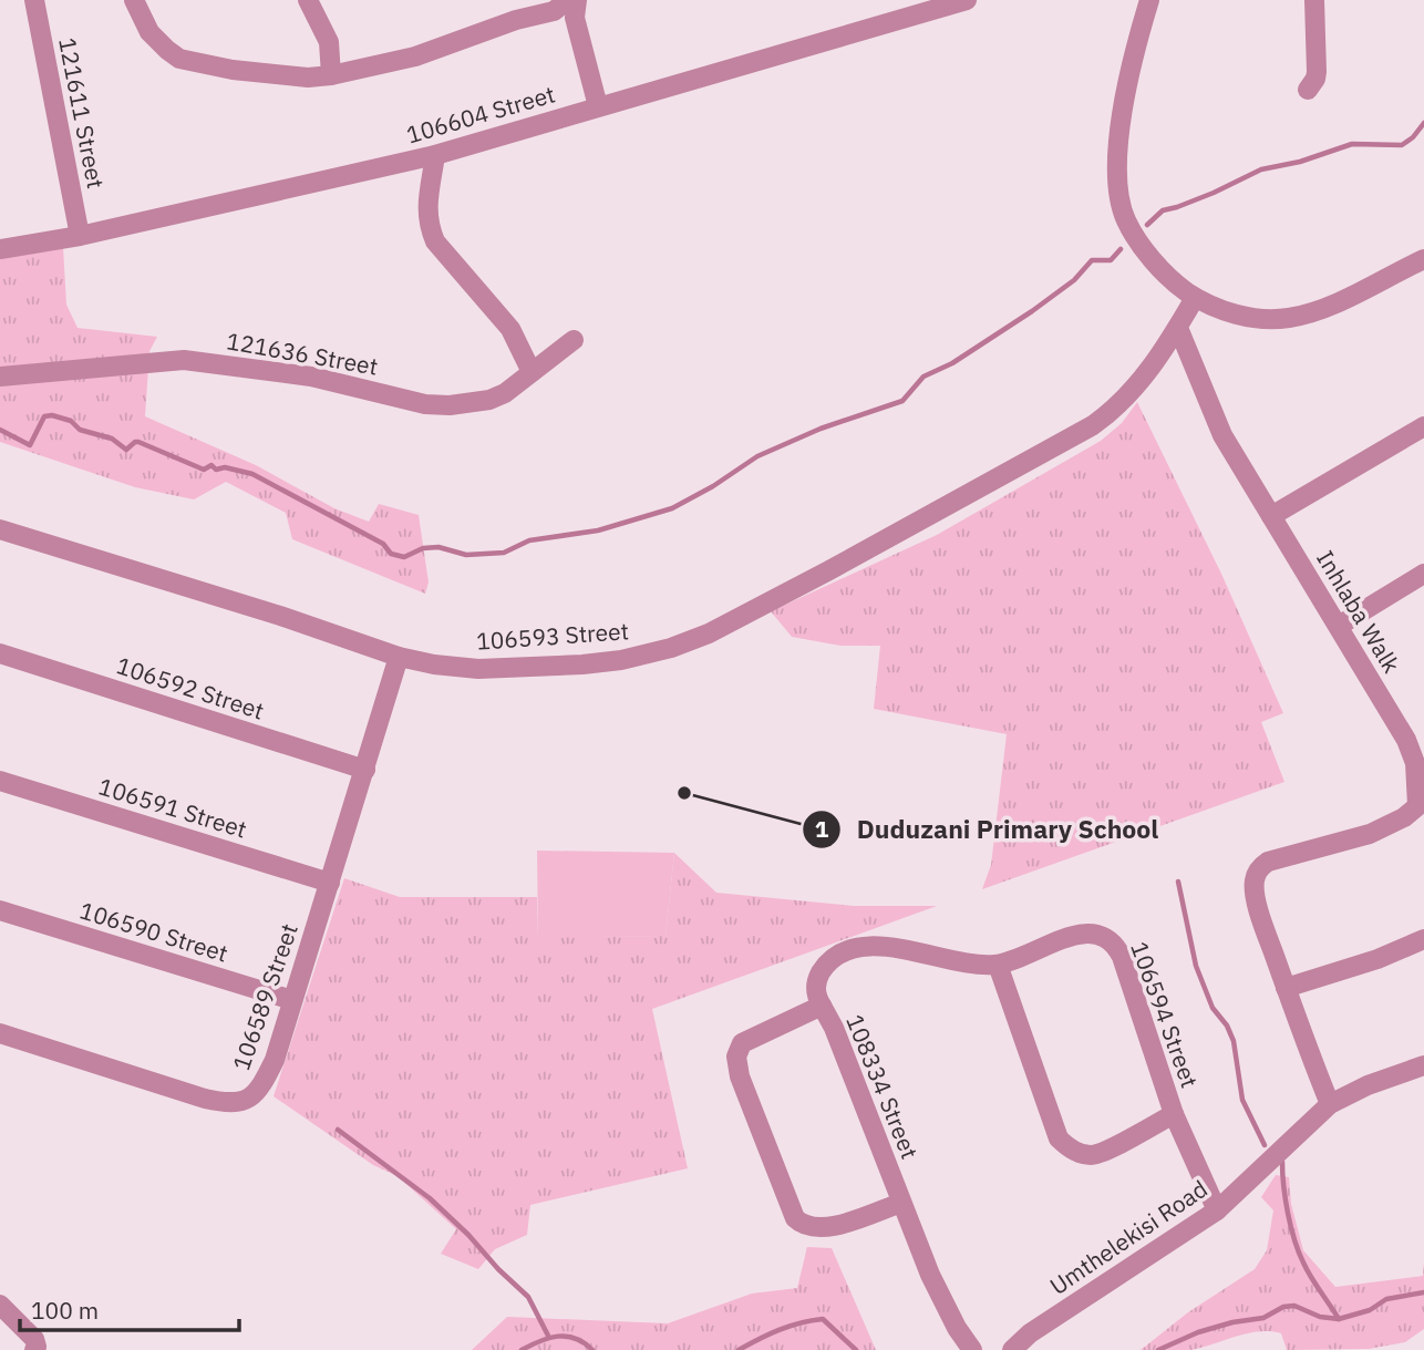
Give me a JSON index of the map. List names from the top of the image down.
{
  "streets": {
    "street": [
      "121611 Street",
      "106604 Street",
      "121636 Street",
      "Inhlaba Walk",
      "106593 Street",
      "106592 Street",
      "106591 Street",
      "106590 Street",
      "106589 Street",
      "106594 Street",
      "108334 Street",
      "Umthelekisi Road"
    ]
  },
  "crossings": [
    ["121611 Street", "106604 Street"],
    ["Inhlaba Walk", "106593 Street"],
    ["Inhlaba Walk", "Umthelekisi Road"],
    ["106593 Street", "106589 Street"],
    ["106592 Street", "106589 Street"],
    ["106591 Street", "106589 Street"],
    ["106590 Street", "106589 Street"],
    ["106594 Street", "Umthelekisi Road"]
  ],
  "places": ["Duduzani Primary School"],
  "scale_bar": "100 m"
}
